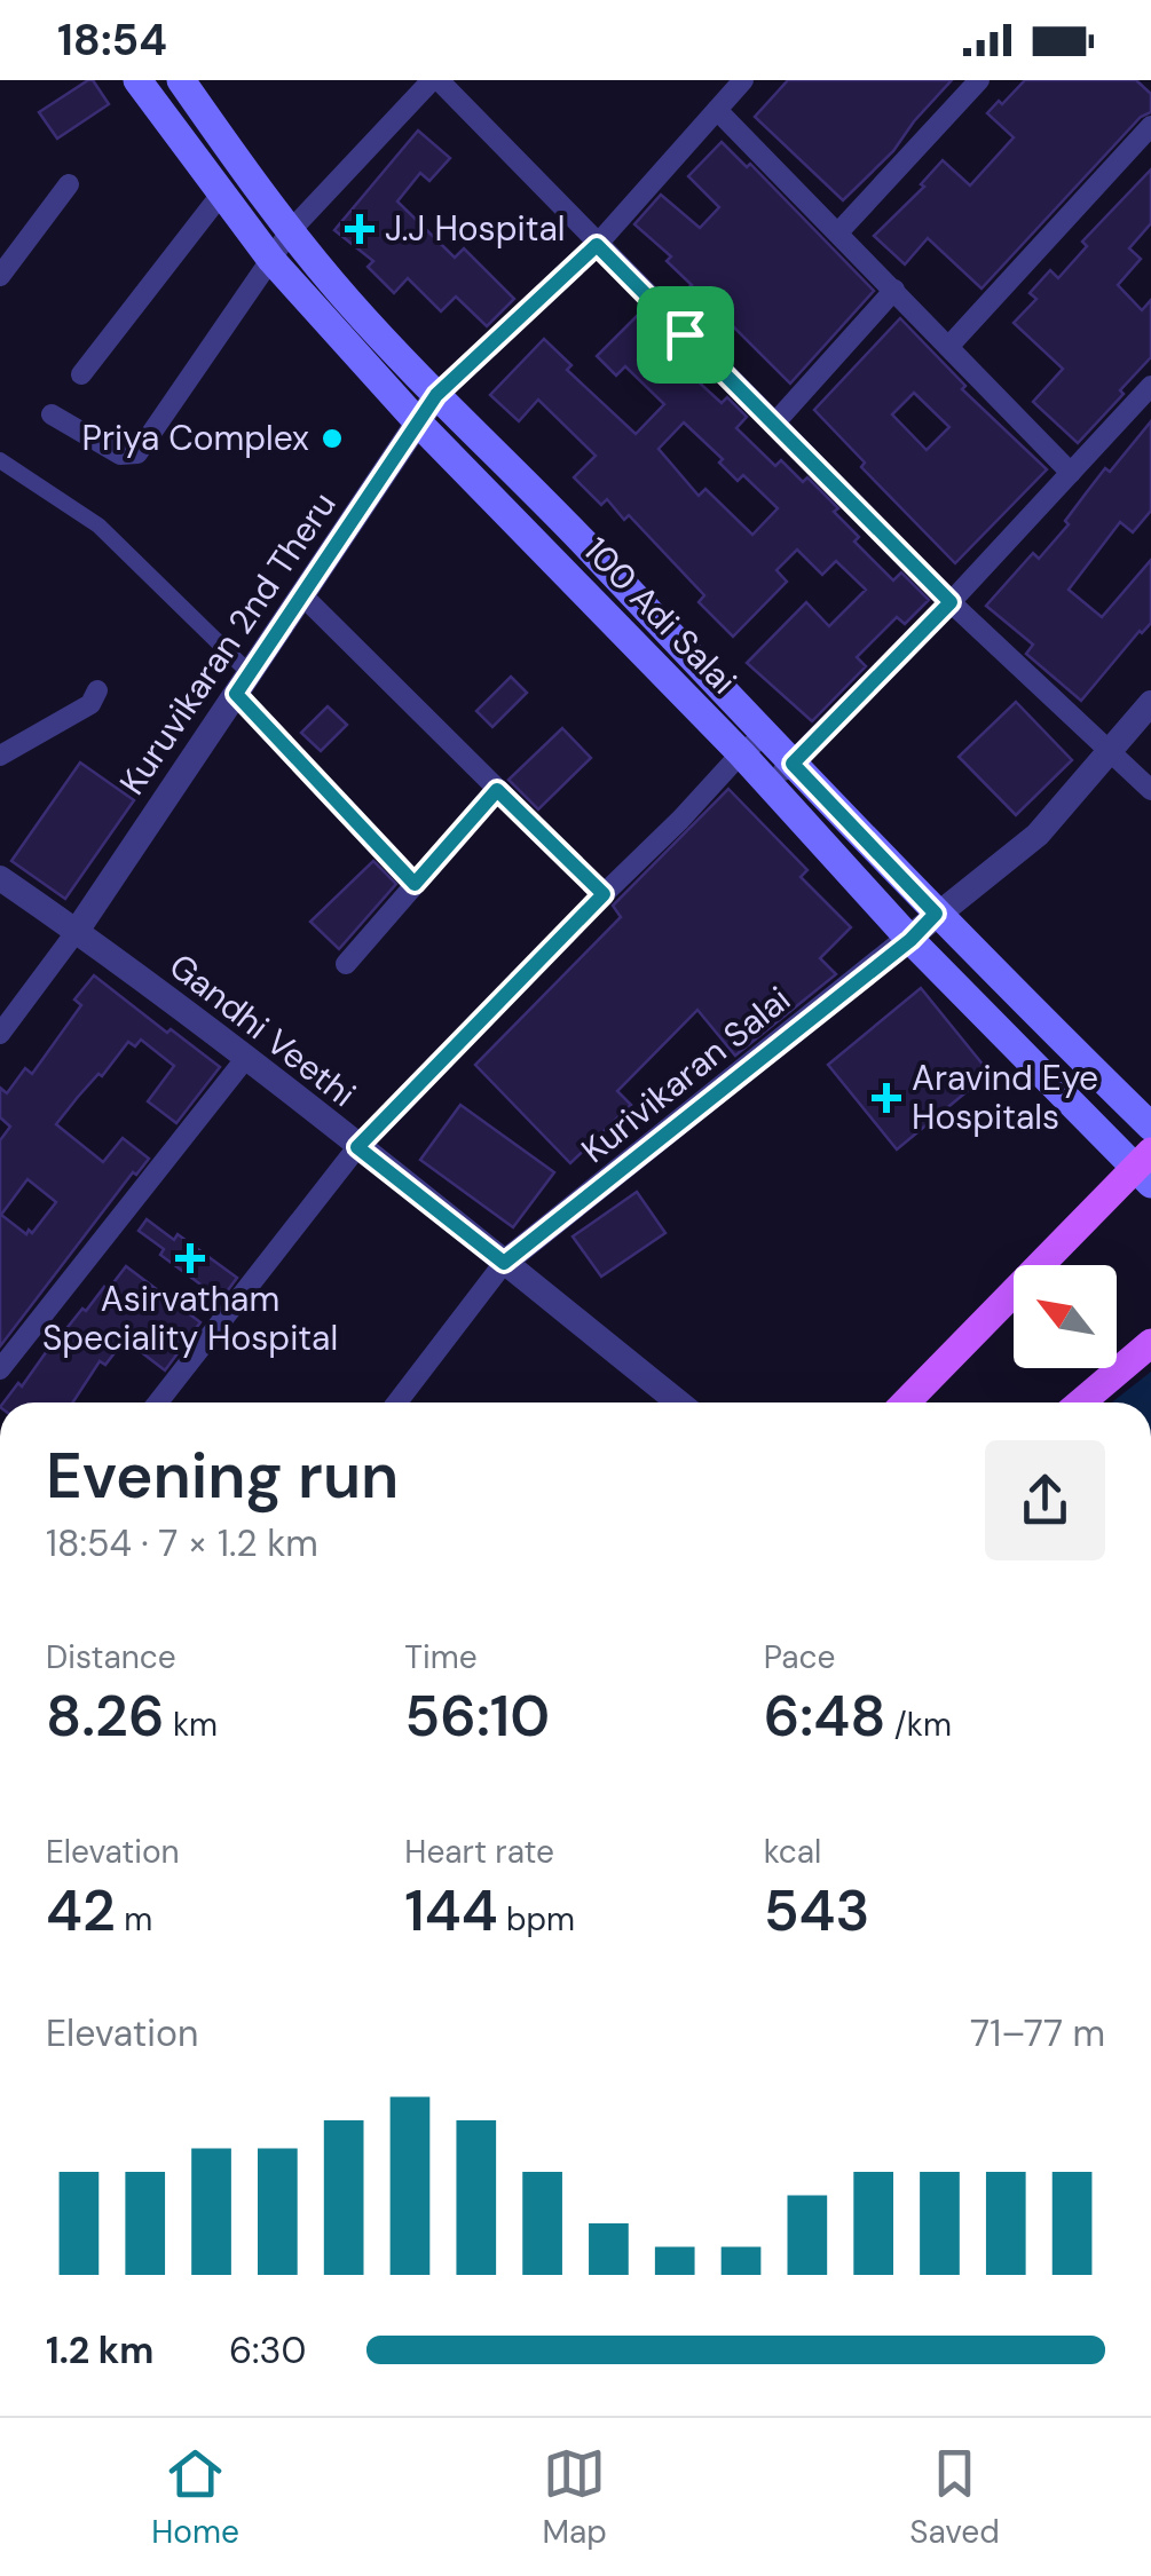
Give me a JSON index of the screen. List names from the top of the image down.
{
  "streets": {
    "main road": ["100 Adi Salai"],
    "street": ["Kuruvikaran 2nd Theru", "Gandhi Veethi", "Kurivikaran Salai"]
  },
  "crossings": [
    ["100 Adi Salai", "Kuruvikaran 2nd Theru"],
    ["100 Adi Salai", "Kurivikaran Salai"],
    ["Kuruvikaran 2nd Theru", "Gandhi Veethi"],
    ["Gandhi Veethi", "Kurivikaran Salai"]
  ],
  "places": {
    "health": ["J.J Hospital", "Aravind Eye Hospitals", "Asirvatham Speciality Hospital"],
    "other": ["Priya Complex"]
  },
  "north": "top left",
  "page": {
    "status": "18:54",
    "heading": ["Evening run", "18:54 · 7 × 1.2 km"],
    "stats": [
      ["Distance", "8.26 km"],
      ["Time", "56:10"],
      ["Pace", "6:48 /km"],
      ["Elevation", "42 m"],
      ["Heart rate", "144 bpm"],
      ["kcal", "543"]
    ],
    "chart": ["Elevation", "71–77 m"],
    "list": [
      {
        "name": "1.2 km",
        "note": "6:30"
      }
    ],
    "tabs": ["Home", "Map", "Saved"]
  }
}
